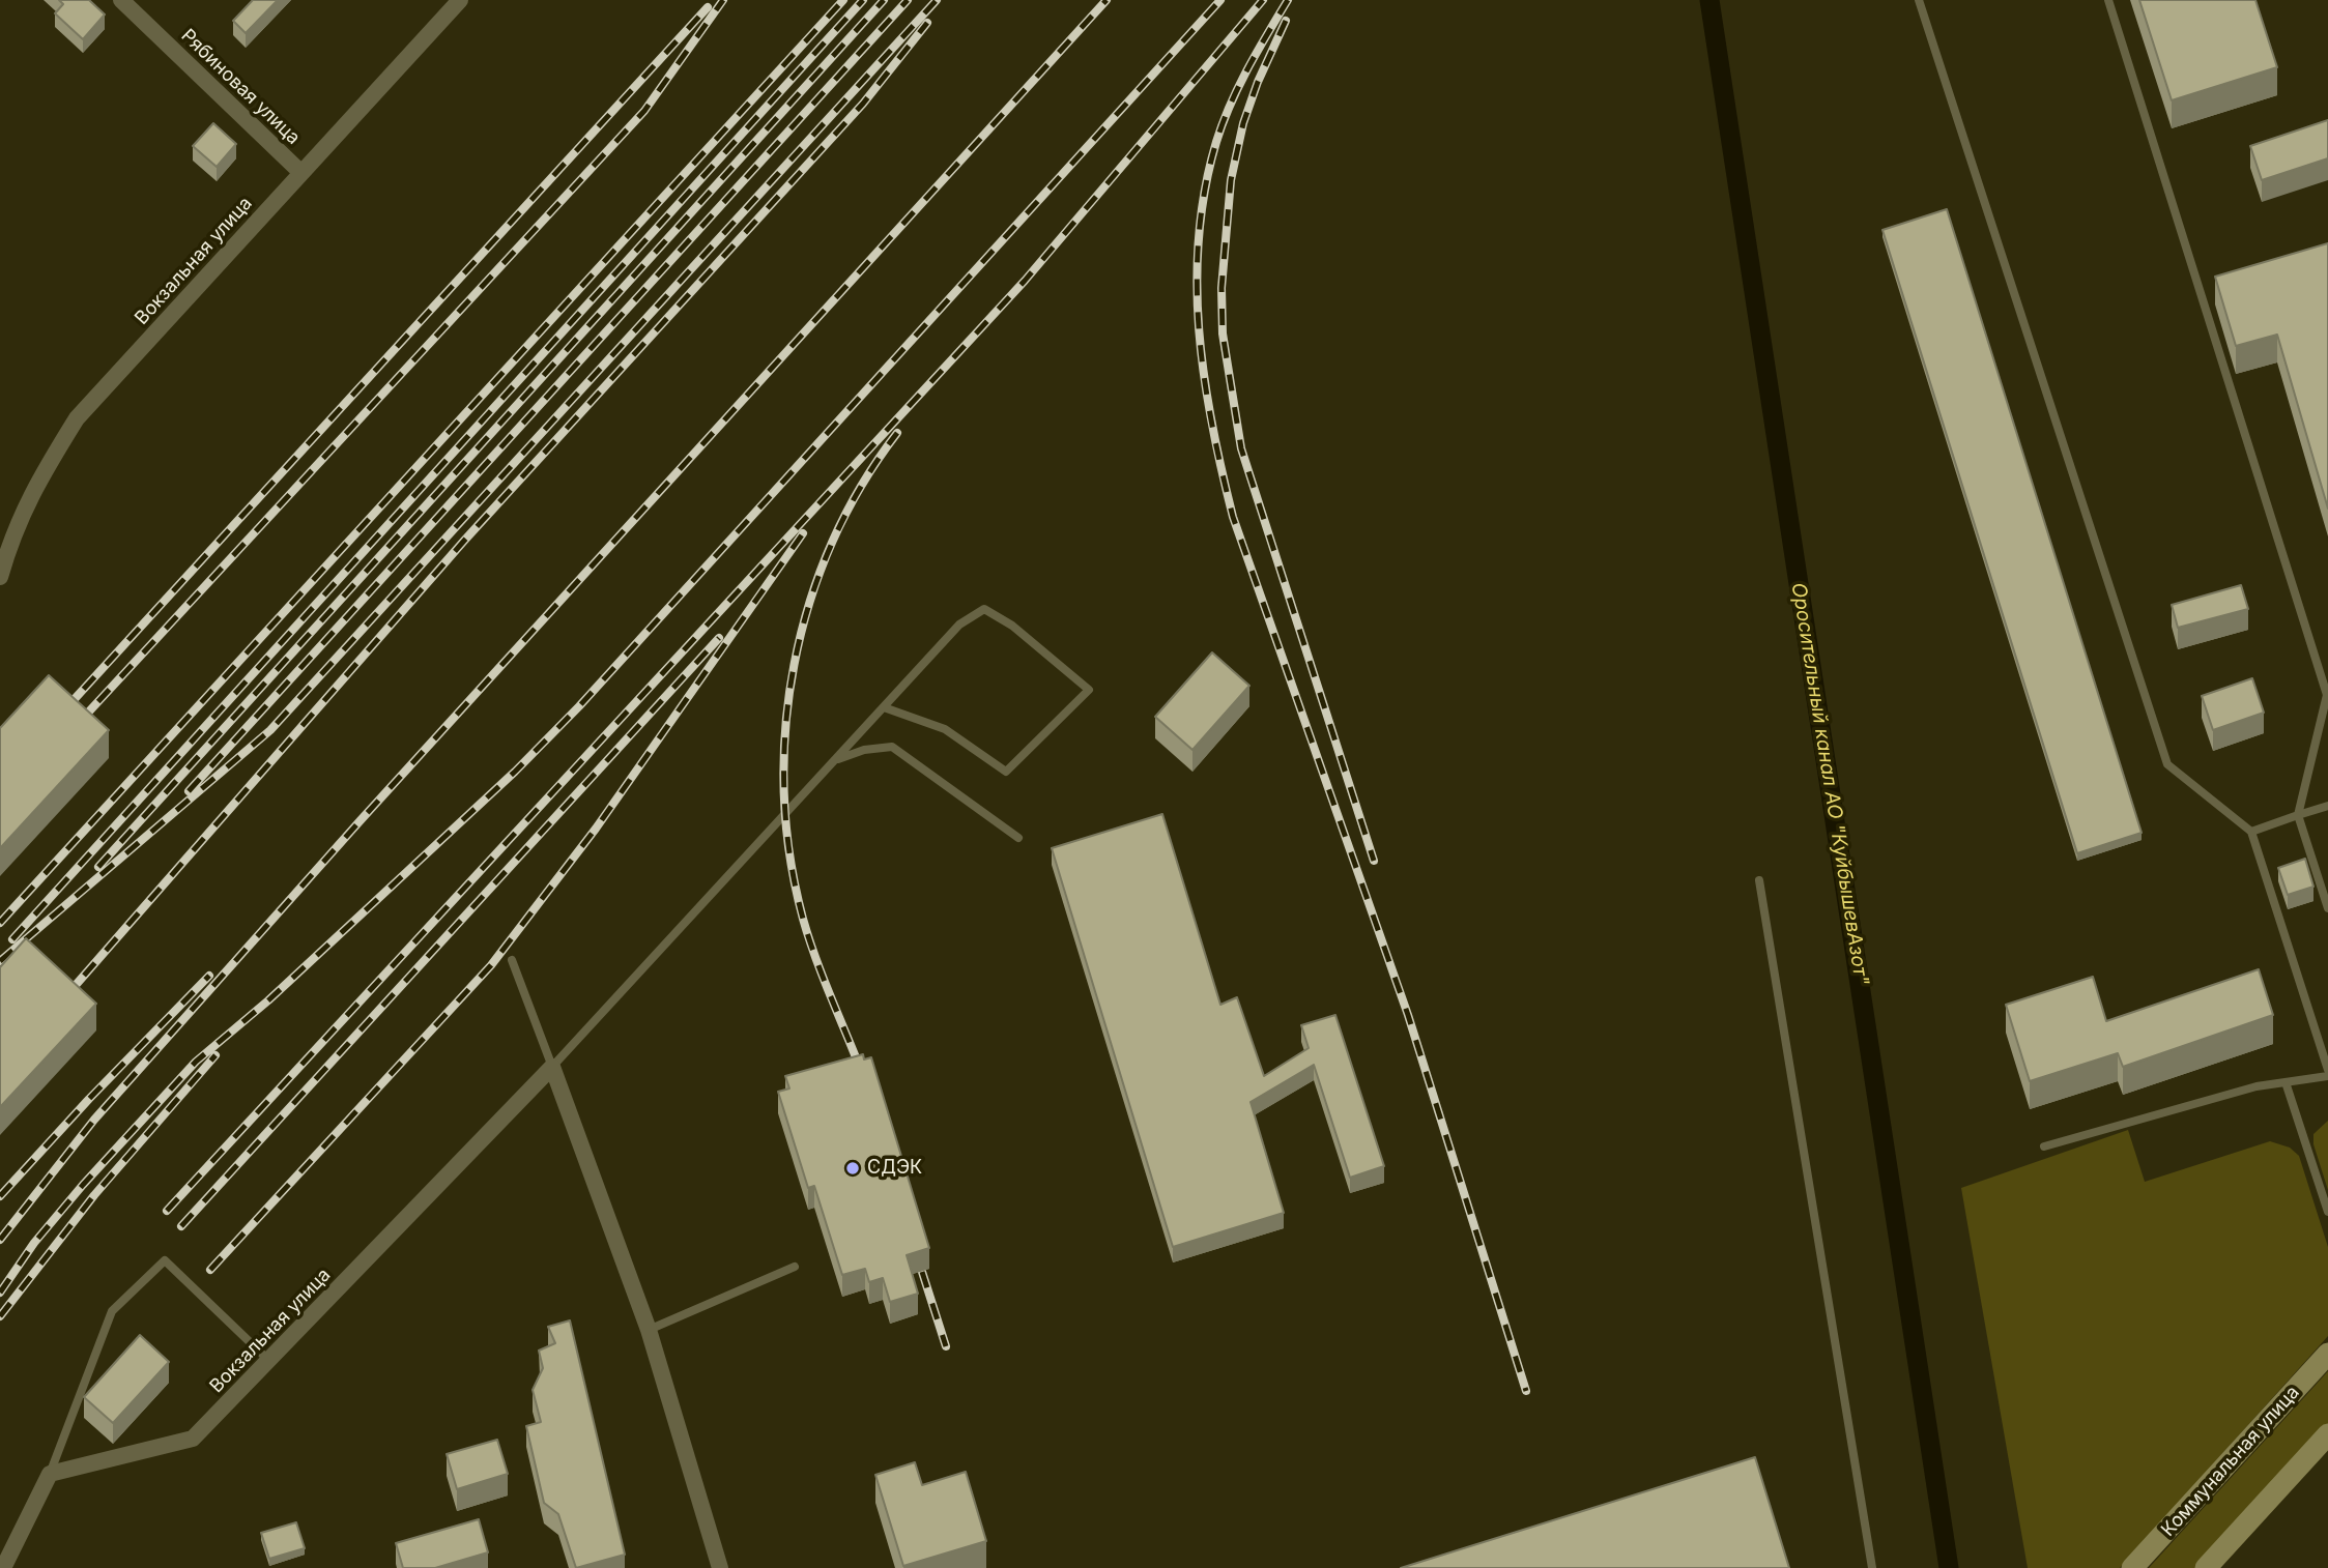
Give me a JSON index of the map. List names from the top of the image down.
{
  "streets": {
    "main road": ["Коммунальная улица"],
    "street": ["Рябиновая улица", "Вокзальная улица"]
  },
  "crossings": [
    ["Рябиновая улица", "Вокзальная улица"]
  ],
  "water": ["Оросительный канал АО \"КуйбышевАзот\""],
  "places": ["СДЭК"]
}
